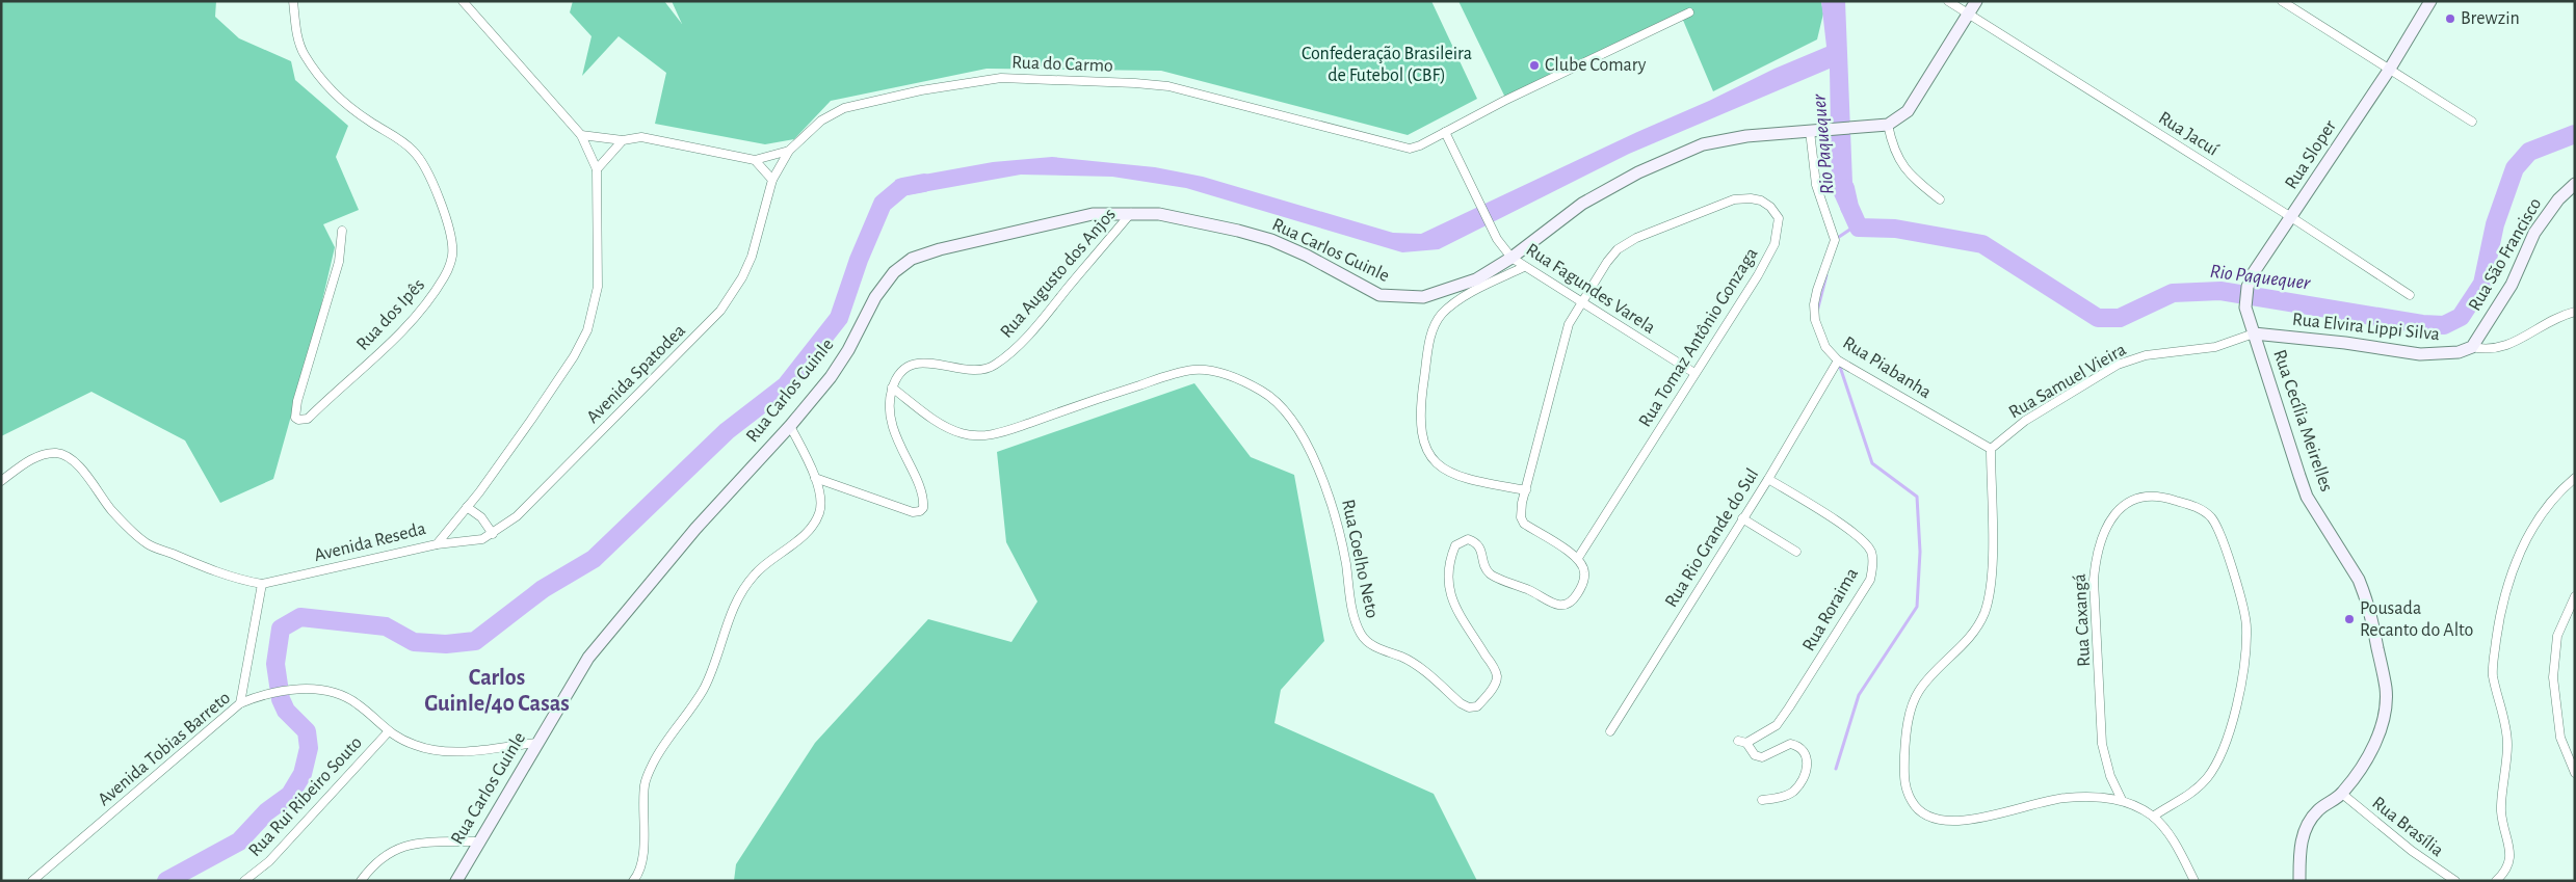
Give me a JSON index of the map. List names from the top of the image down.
{
  "streets": {
    "street": [
      "Rua do Carmo",
      "Rua Jacuí",
      "Rua Sloper",
      "Rua Carlos Guinle",
      "Rua São Francisco",
      "Rua Augusto dos Anjos",
      "Rua Fagundes Varela",
      "Rua dos Ipês",
      "Rua Elvira Lippi Silva",
      "Rua Tomaz Antônio Gonzaga",
      "Rua Piabanha",
      "Avenida Spatodea",
      "Rua Samuel Vieira",
      "Rua Cecília Meirelles",
      "Rua Rio Grande do Sul",
      "Avenida Reseda",
      "Rua Coelho Neto",
      "Rua Roraima",
      "Rua Caxangá",
      "Avenida Tobias Barreto",
      "Rua Rui Ribeiro Souto",
      "Rua Brasília"
    ]
  },
  "crossings": [
    ["Rua do Carmo", "Rua Fagundes Varela"],
    ["Rua do Carmo", "Avenida Spatodea"],
    ["Rua do Carmo", "Avenida Reseda"],
    ["Rua Jacuí", "Rua Sloper"],
    ["Rua Sloper", "Rua Elvira Lippi Silva"],
    ["Rua Sloper", "Rua Samuel Vieira"],
    ["Rua Sloper", "Rua Cecília Meirelles"],
    ["Rua Carlos Guinle", "Rua Augusto dos Anjos"],
    ["Rua Carlos Guinle", "Rua Fagundes Varela"],
    ["Rua Carlos Guinle", "Rua Piabanha"],
    ["Rua Carlos Guinle", "Avenida Tobias Barreto"],
    ["Rua São Francisco", "Rua Elvira Lippi Silva"],
    ["Rua Augusto dos Anjos", "Rua Coelho Neto"],
    ["Rua Fagundes Varela", "Rua Tomaz Antônio Gonzaga"],
    ["Rua Elvira Lippi Silva", "Rua Samuel Vieira"],
    ["Rua Elvira Lippi Silva", "Rua Cecília Meirelles"],
    ["Rua Tomaz Antônio Gonzaga", "Rua Coelho Neto"],
    ["Rua Piabanha", "Rua Samuel Vieira"],
    ["Rua Piabanha", "Rua Rio Grande do Sul"],
    ["Avenida Spatodea", "Avenida Reseda"],
    ["Rua Samuel Vieira", "Rua Cecília Meirelles"],
    ["Rua Cecília Meirelles", "Rua Brasília"],
    ["Rua Rio Grande do Sul", "Rua Roraima"],
    ["Avenida Tobias Barreto", "Rua Rui Ribeiro Souto"]
  ],
  "districts": ["Carlos Guinle/40 Casas"],
  "water": ["Rio Paquequer"],
  "parks": ["Confederação Brasileira de Futebol (CBF)"],
  "places": ["Brewzin", "Clube Comary", "Pousada Recanto do Alto"]
}
